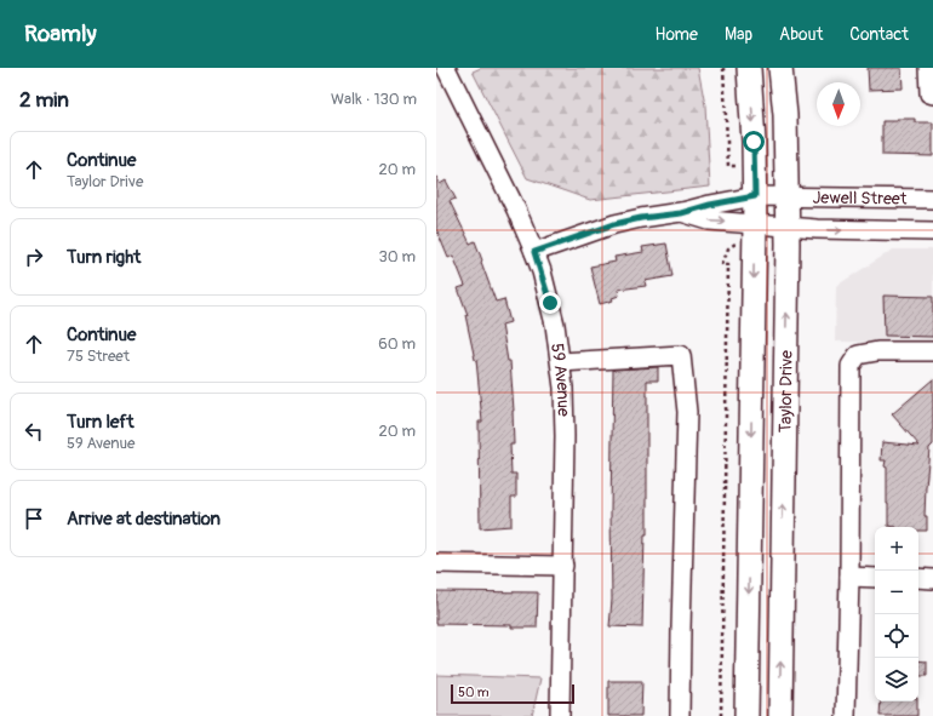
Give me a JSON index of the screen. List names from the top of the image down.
{
  "streets": {
    "main road": ["Taylor Drive"],
    "street": ["Jewell Street", "59 Avenue"]
  },
  "crossings": [
    ["Jewell Street", "Taylor Drive"]
  ],
  "scale_bar": "50 m",
  "north": "bottom",
  "page": {
    "header": "Roamly",
    "nav": [
      "Home",
      "Map",
      "About",
      "Contact"
    ],
    "heading": ["2 min", "Walk · 130 m"],
    "list": [
      ["Continue", "Taylor Drive", "20 m"],
      ["Turn right", "30 m"],
      ["Continue", "75 Street", "60 m"],
      ["Turn left", "59 Avenue", "20 m"],
      "Arrive at destination"
    ],
    "map_buttons": ["+", "−"],
    "scale": "50 m"
  }
}
